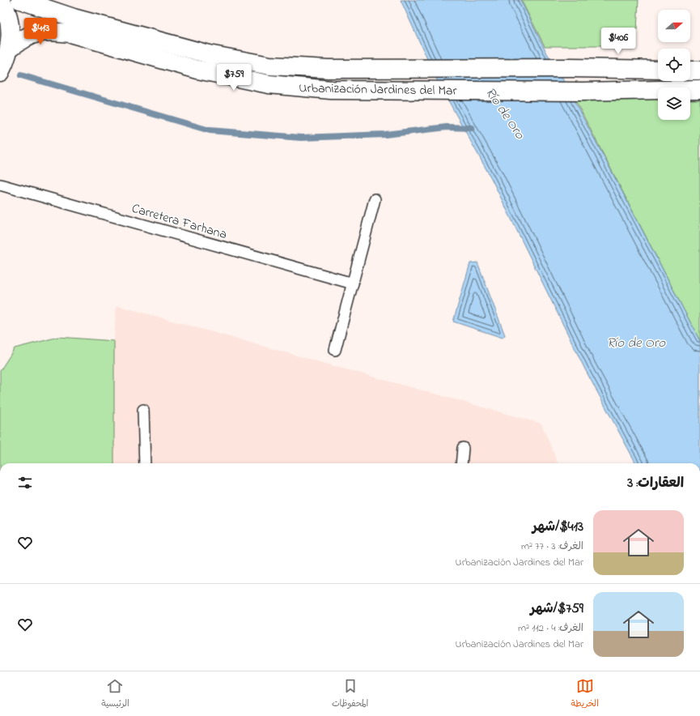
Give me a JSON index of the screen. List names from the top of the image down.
{
  "streets": {
    "street": ["Urbanización Jardines del Mar"],
    "lane": ["Carretera Farhana"]
  },
  "water": ["Río de Oro"],
  "north": "right",
  "page": {
    "price": ["$413", "$406", "$759"],
    "heading": "العقارات: 3",
    "list": [
      {
        "name": "$413/شهر",
        "note": "الغرف: 3 · 77 m² · Urbanización Jardines del Mar"
      },
      {
        "name": "$759/شهر",
        "note": "الغرف: 4 · 112 m² · Urbanización Jardines del Mar"
      }
    ],
    "tabs": ["الخريطة", "المحفوظات", "الرئيسية"]
  }
}
